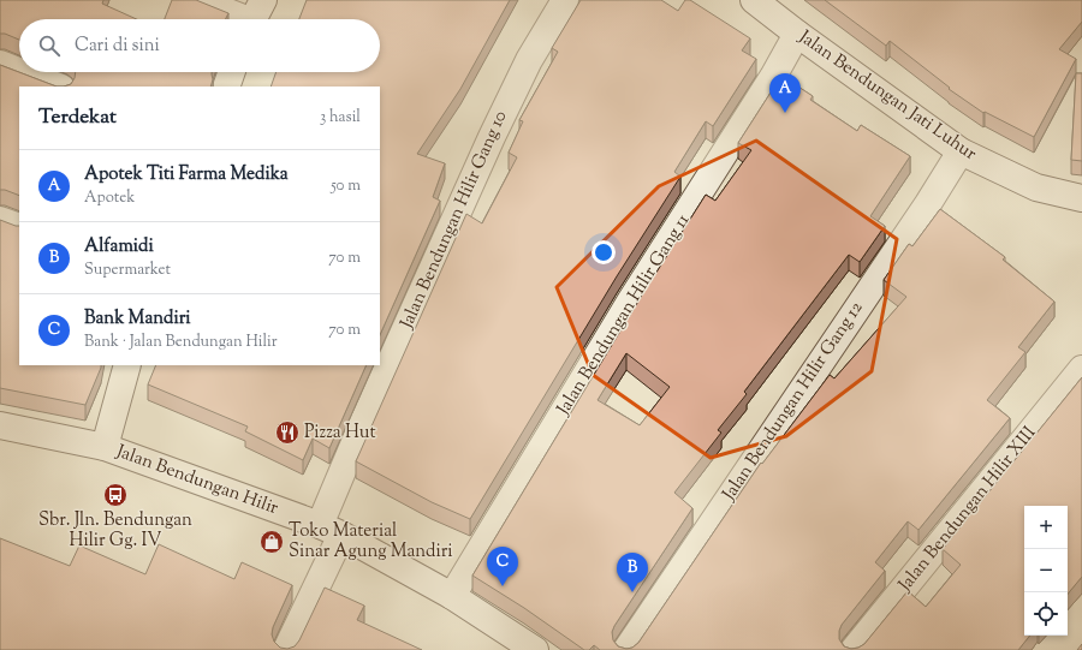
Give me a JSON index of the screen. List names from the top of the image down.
{
  "streets": {
    "street": [
      "Jalan Bendungan Jati Luhur",
      "Jalan Bendungan Hilir Gang 10",
      "Jalan Bendungan Hilir Gang 11",
      "Jalan Bendungan Hilir Gang 12",
      "Jalan Bendungan Hilir",
      "Jalan Bendungan Hilir XIII"
    ]
  },
  "crossings": [
    ["Jalan Bendungan Jati Luhur", "Jalan Bendungan Hilir Gang 11"],
    ["Jalan Bendungan Jati Luhur", "Jalan Bendungan Hilir Gang 12"],
    ["Jalan Bendungan Hilir Gang 10", "Jalan Bendungan Hilir"],
    ["Jalan Bendungan Hilir Gang 11", "Jalan Bendungan Hilir"]
  ],
  "places": {
    "restaurant": ["Pizza Hut"],
    "bus stop": ["Sbr. Jln. Bendungan Hilir Gg. IV"],
    "shop": ["Toko Material Sinar Agung Mandiri"]
  },
  "page": {
    "search": "Cari di sini",
    "pins": ["A", "C", "B"],
    "heading": ["Terdekat", "3 hasil"],
    "list": [
      {
        "mark": "A",
        "name": "Apotek Titi Farma Medika",
        "note": "Apotek",
        "value": "50 m"
      },
      {
        "mark": "B",
        "name": "Alfamidi",
        "note": "Supermarket",
        "value": "70 m"
      },
      {
        "mark": "C",
        "name": "Bank Mandiri",
        "note": "Bank · Jalan Bendungan Hilir",
        "value": "70 m"
      }
    ],
    "map_buttons": ["+", "−"]
  }
}
